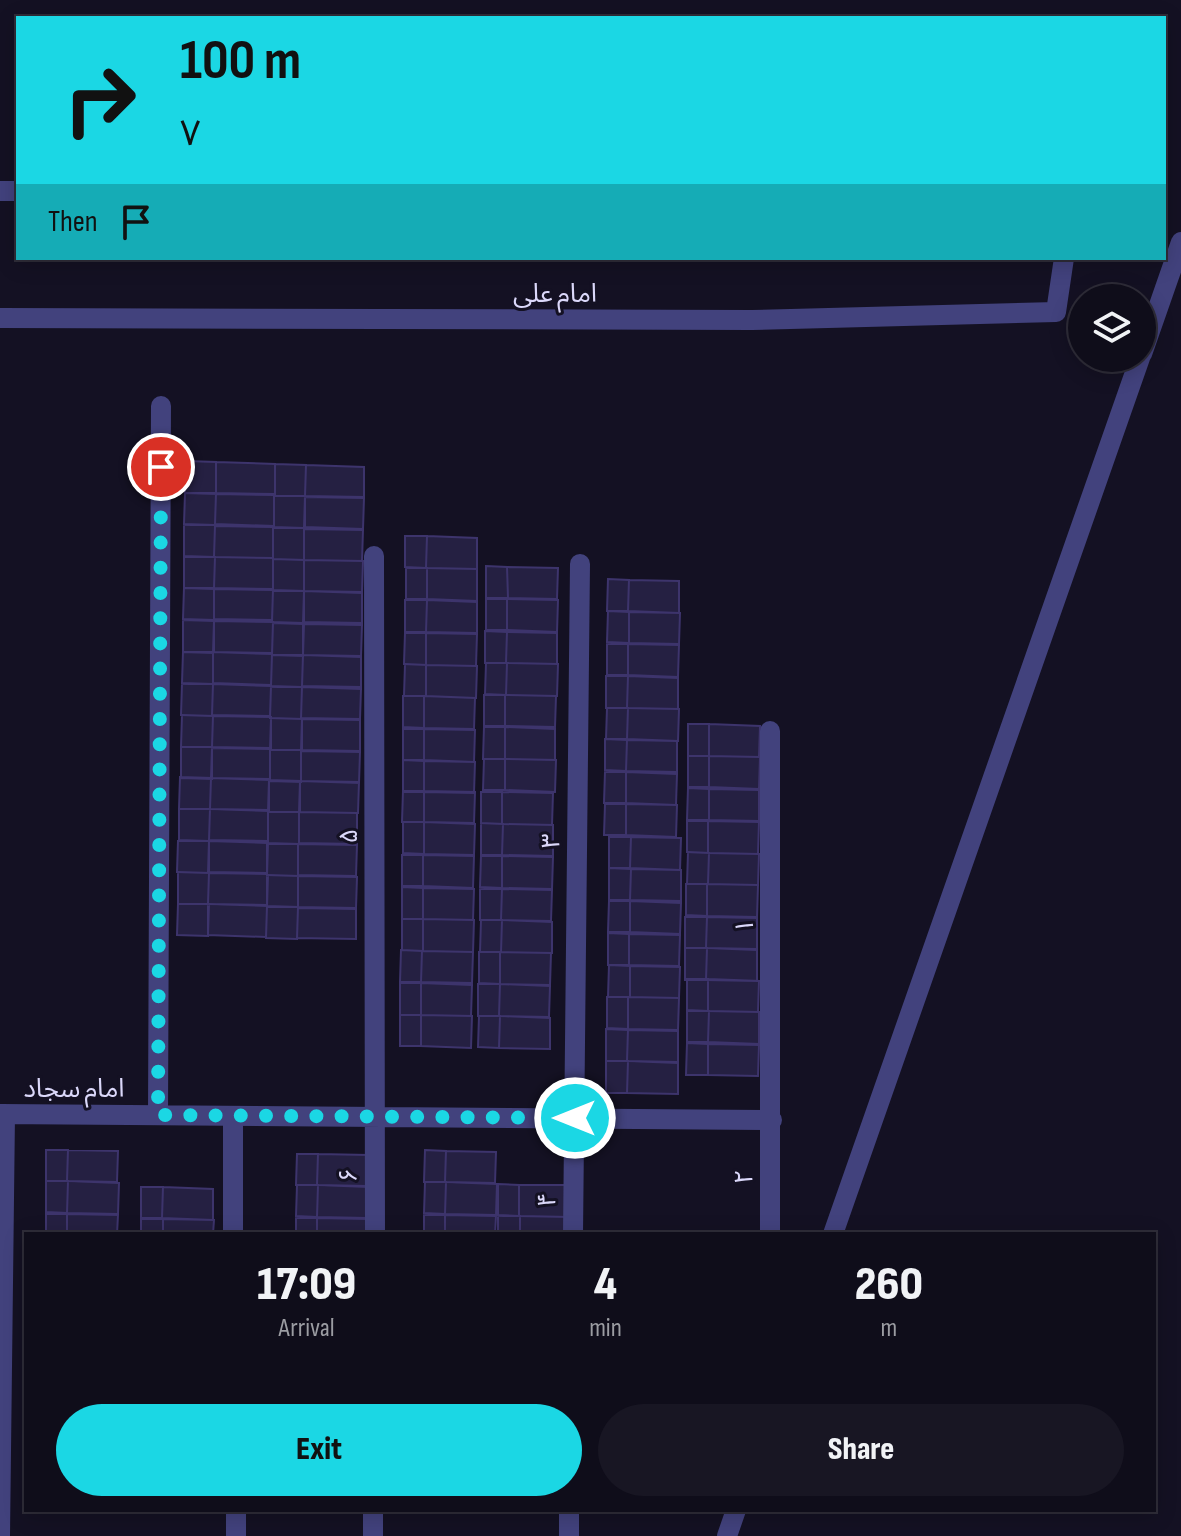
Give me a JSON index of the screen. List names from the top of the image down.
{
  "streets": {
    "street": [
      "امام علی",
      "۵",
      "۳",
      "۱",
      "امام سجاد",
      "۶",
      "۲",
      "۴"
    ]
  },
  "crossings": [
    ["۵", "امام سجاد"],
    ["۵", "۶"],
    ["۳", "امام سجاد"],
    ["۳", "۴"],
    ["۱", "امام سجاد"],
    ["۱", "۲"],
    ["امام سجاد", "۶"],
    ["امام سجاد", "۲"],
    ["امام سجاد", "۴"]
  ],
  "page": {
    "turn": ["100 m", "۷"],
    "then": "Then",
    "eta": [
      "17:09",
      "Arrival",
      "4",
      "min",
      "260",
      "m"
    ],
    "buttons": ["Exit", "Share"]
  }
}
